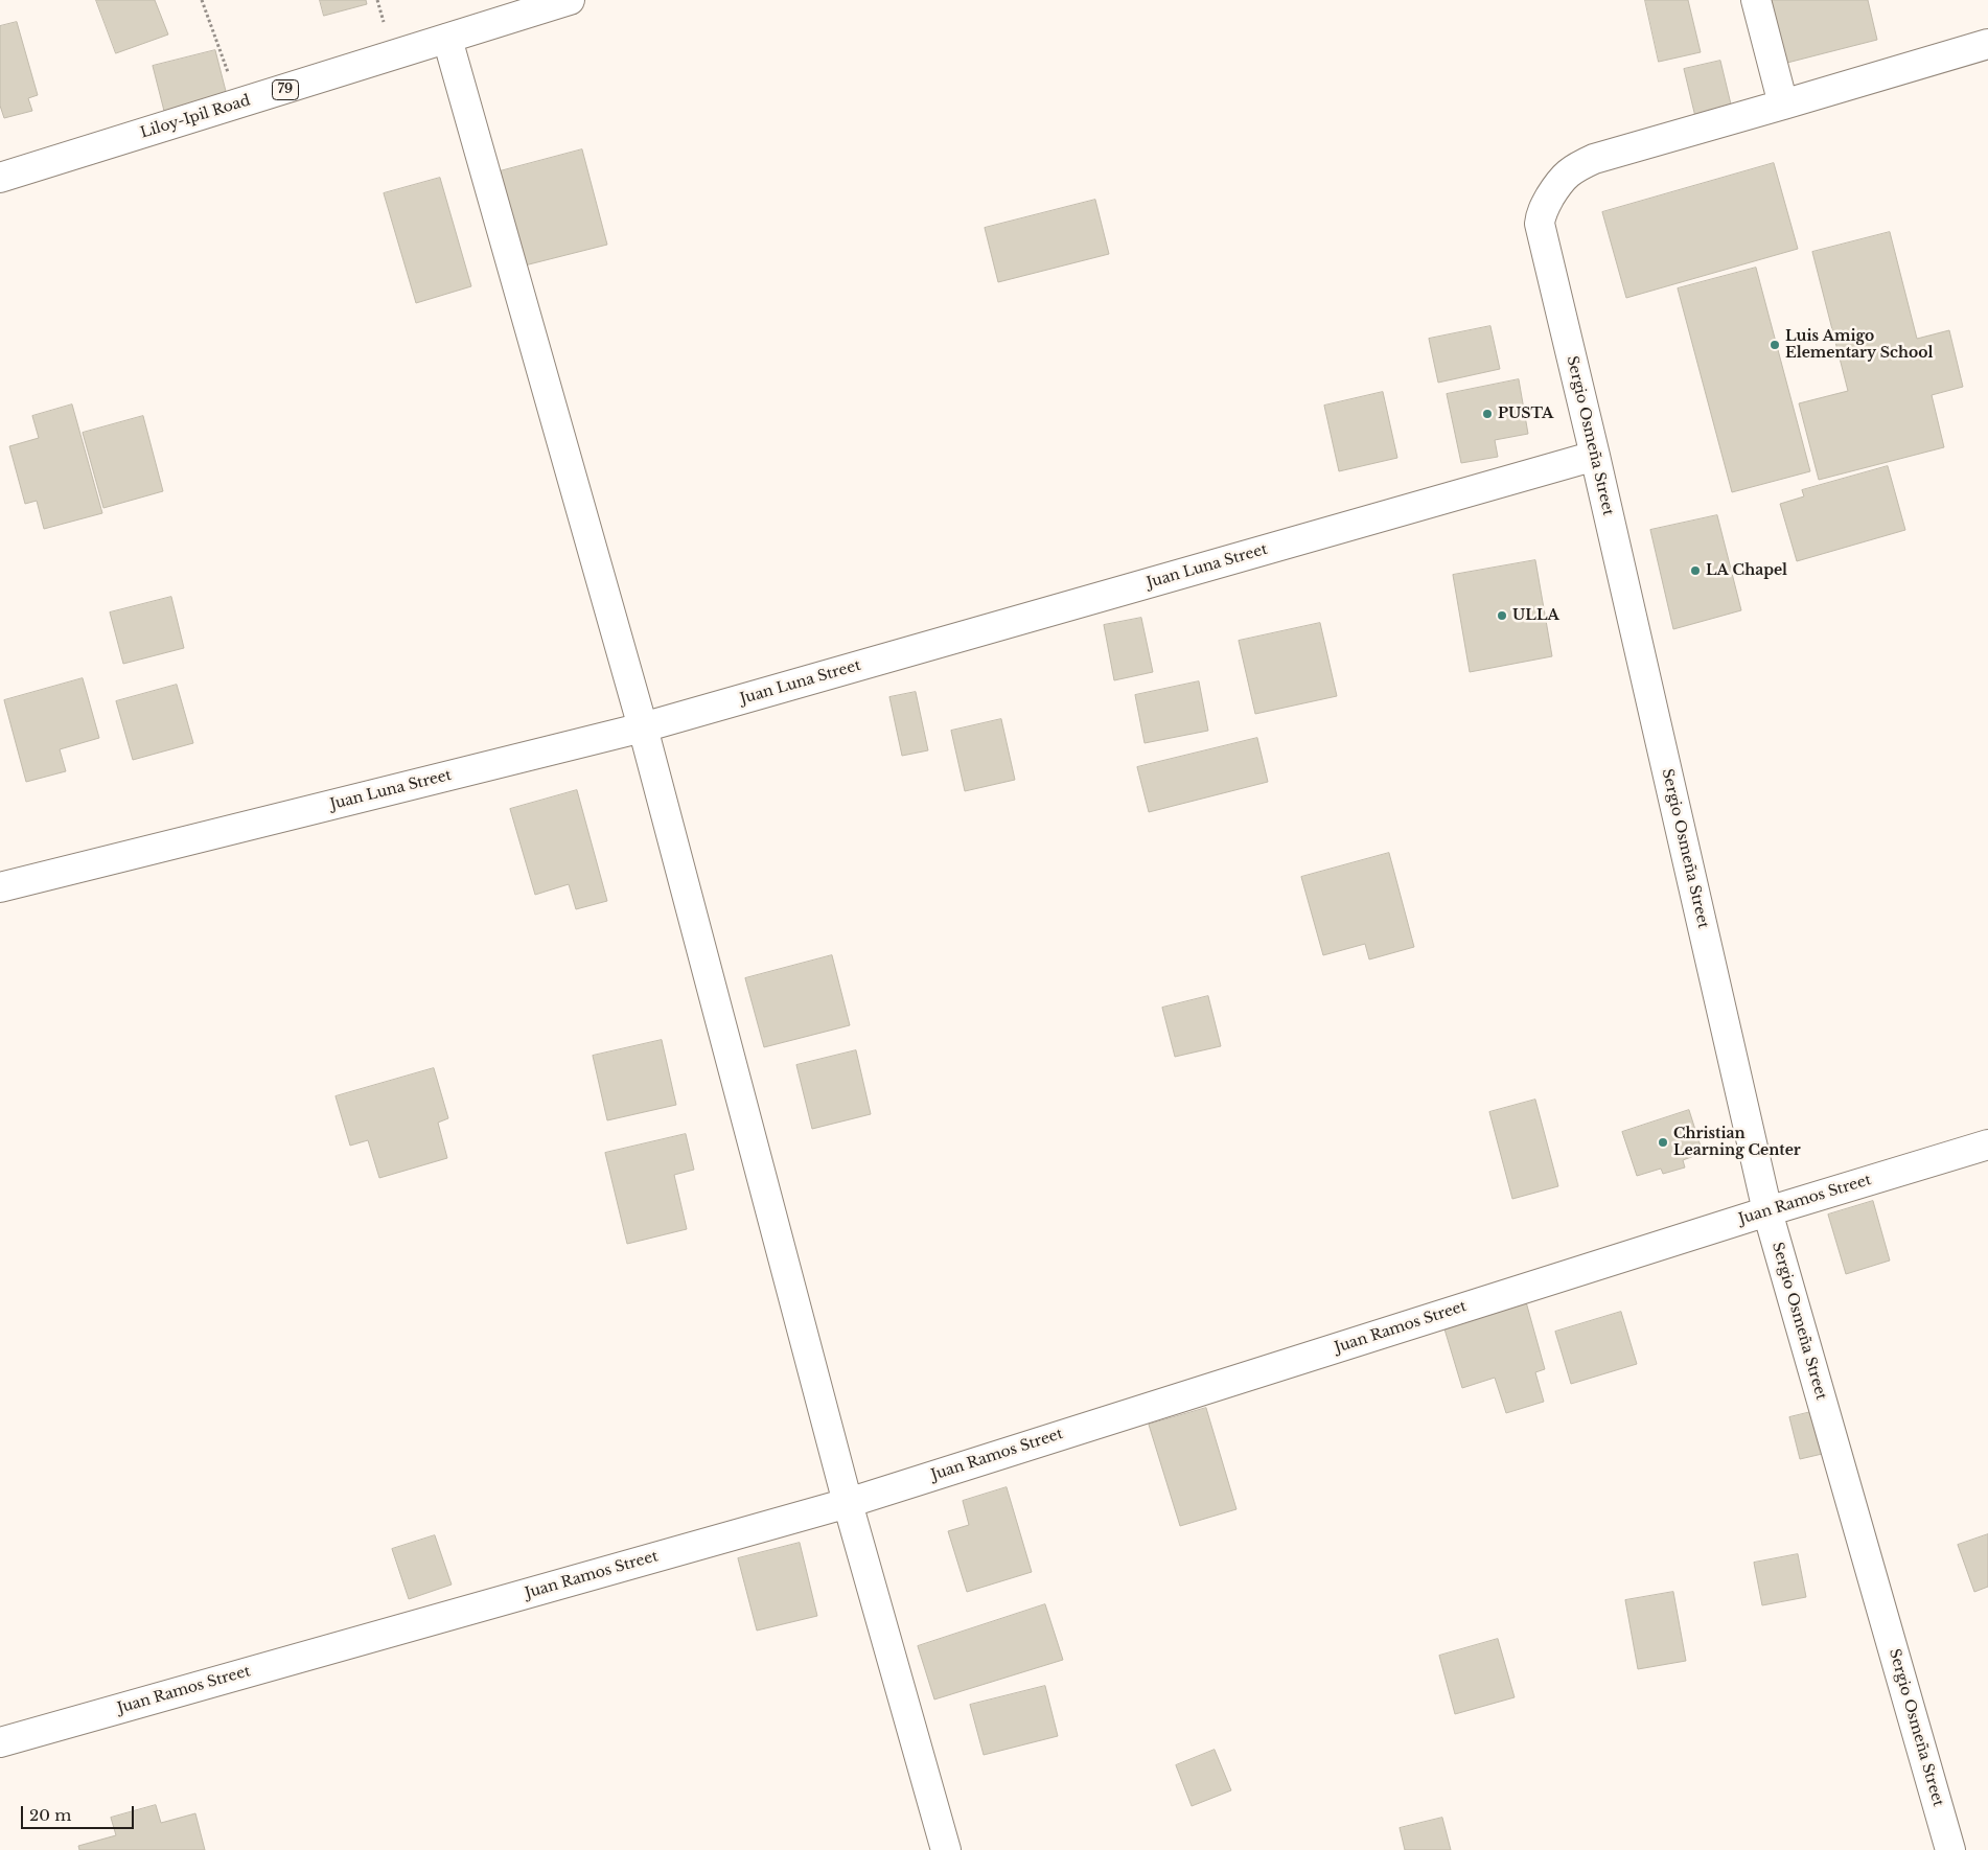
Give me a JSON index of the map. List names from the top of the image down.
{
  "streets": {
    "main road": [
      "79",
      "Liloy-Ipil Road",
      "Sergio Osmeña Street",
      "Juan Luna Street",
      "Juan Ramos Street"
    ]
  },
  "crossings": [
    ["Sergio Osmeña Street", "Juan Luna Street"],
    ["Sergio Osmeña Street", "Juan Ramos Street"]
  ],
  "places": [
    "Luis Amigo Elementary School",
    "PUSTA",
    "LA Chapel",
    "ULLA",
    "Christian Learning Center"
  ],
  "scale_bar": "20 m"
}
